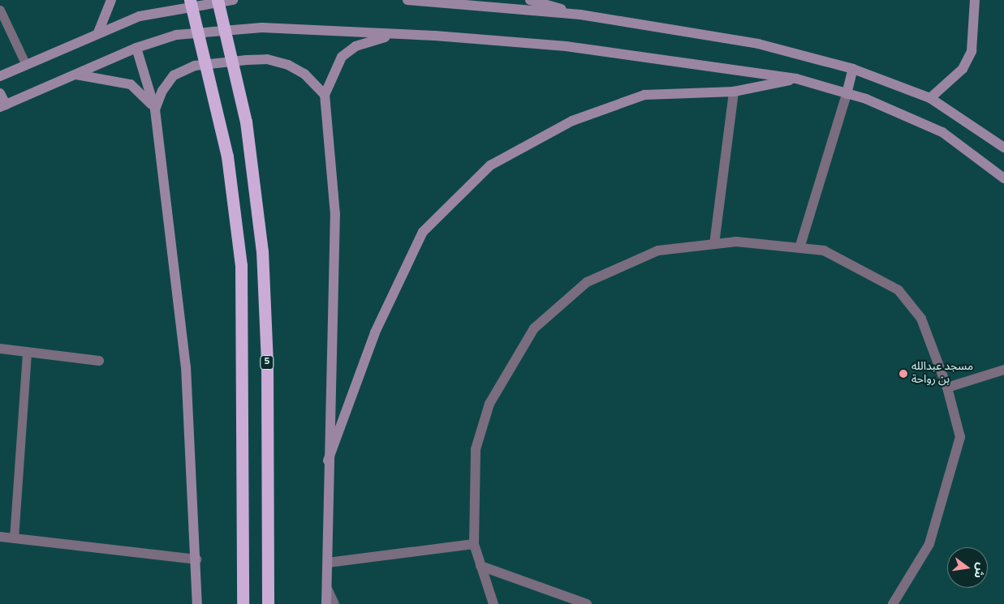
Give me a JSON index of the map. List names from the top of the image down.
{
  "streets": {
    "highway": ["5"]
  },
  "places": ["مسجد عبدالله بن رواحة"],
  "north": "right"
}
